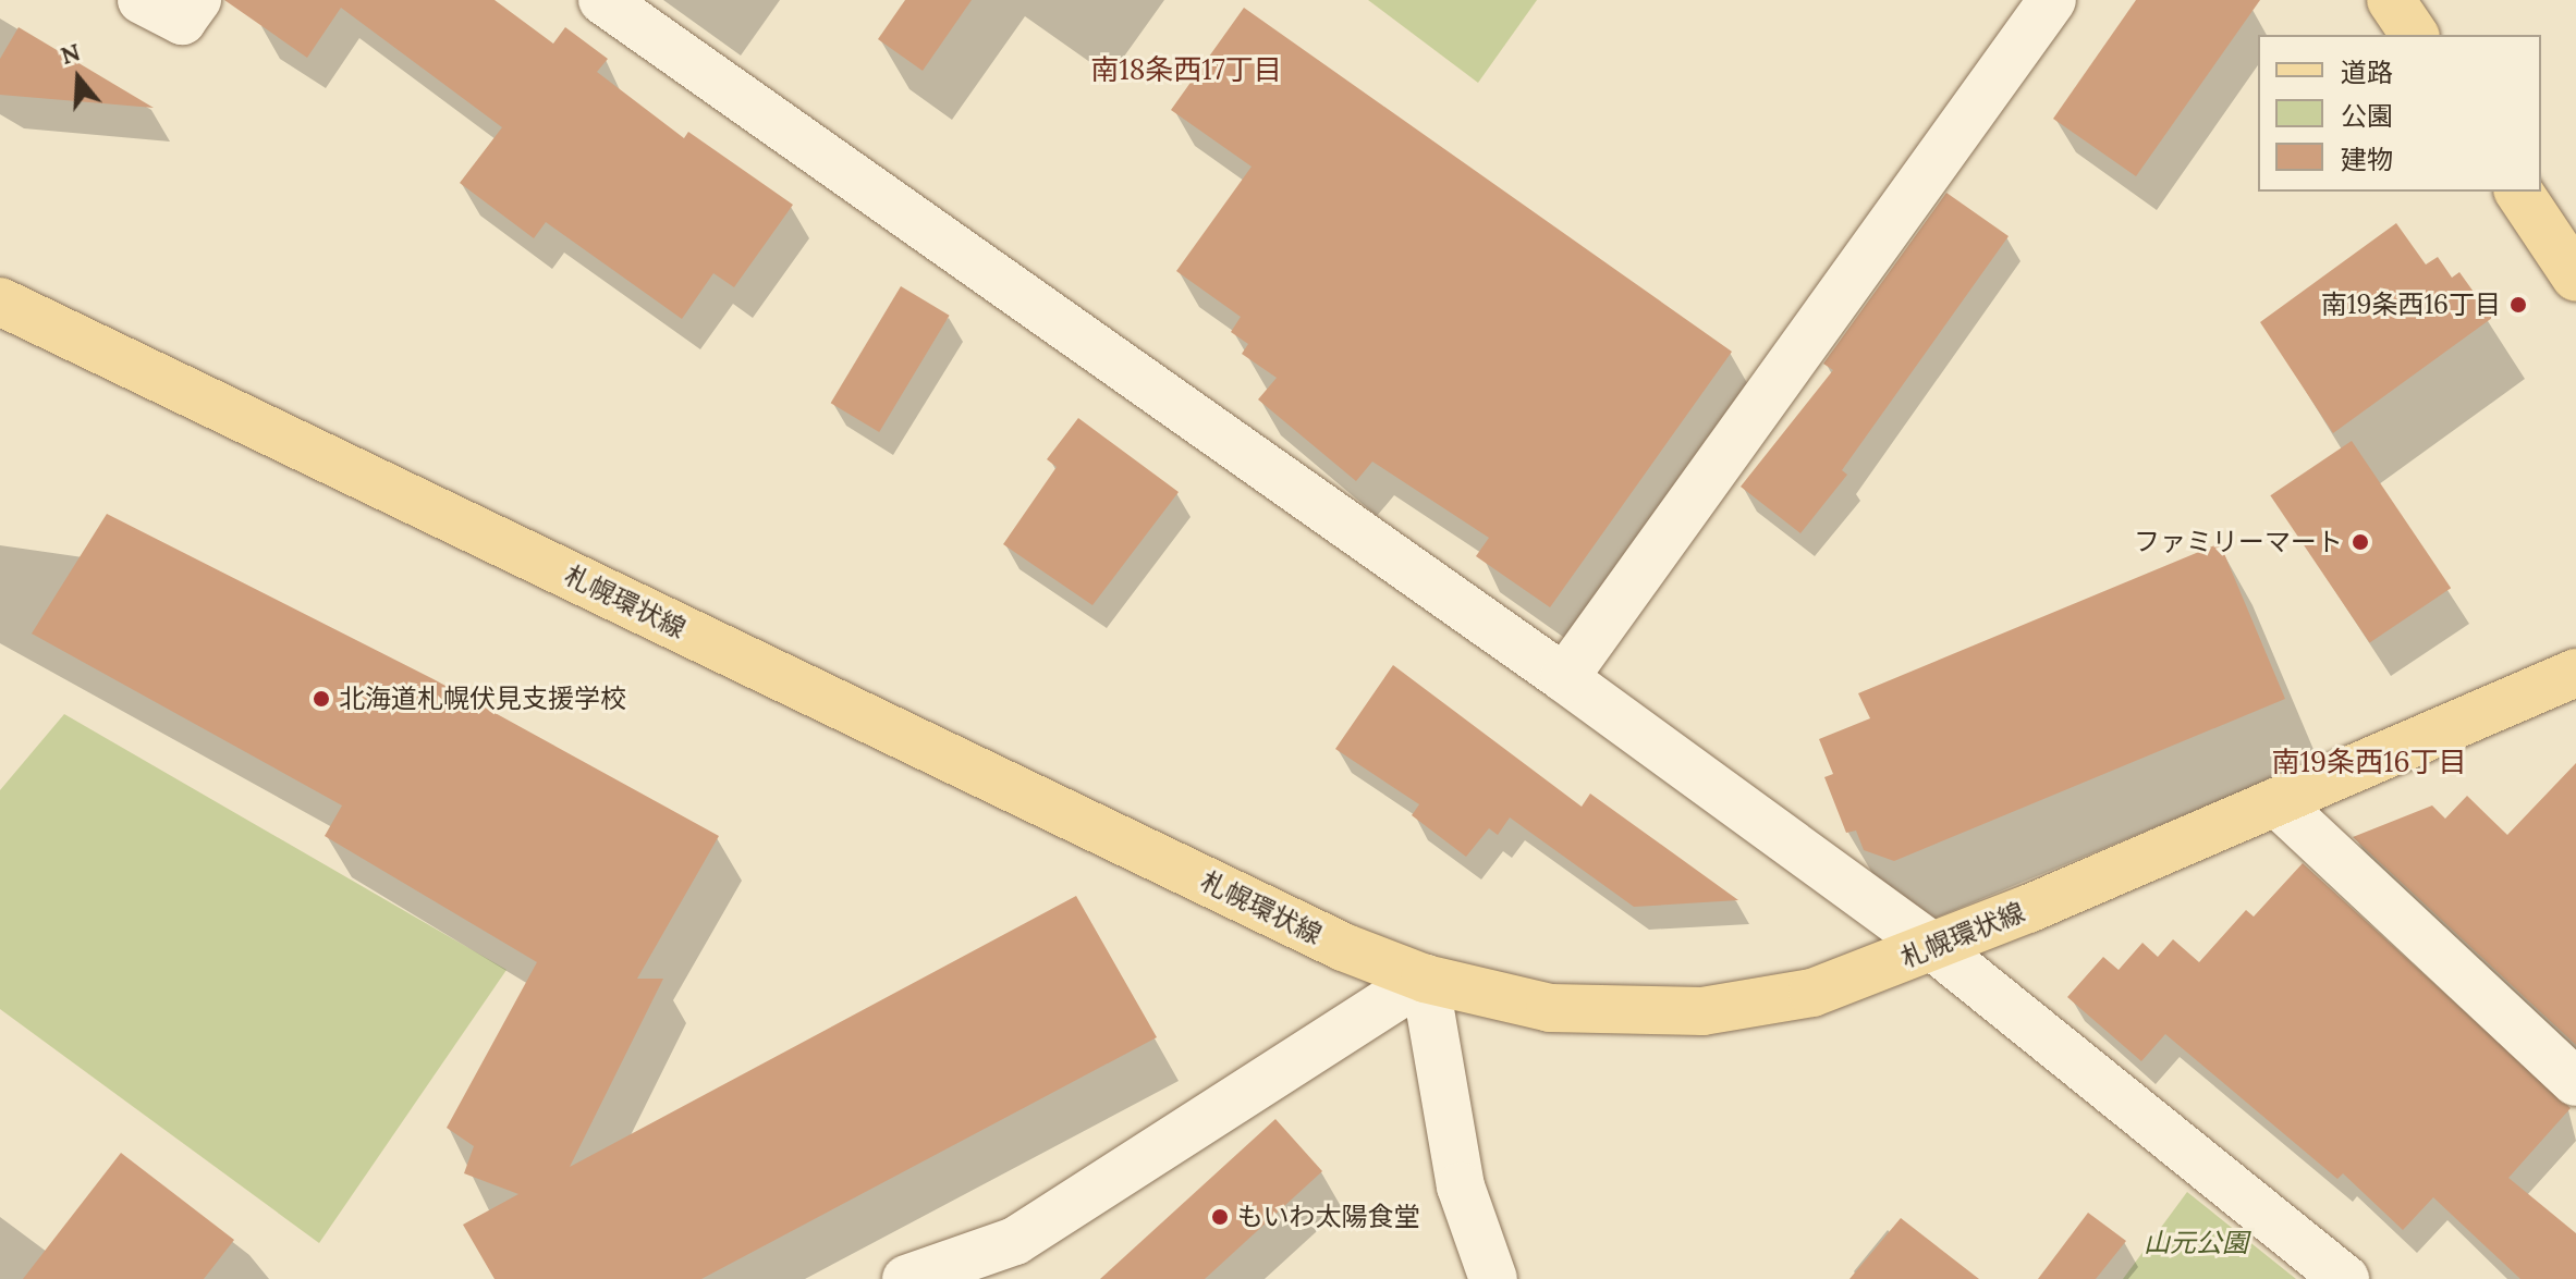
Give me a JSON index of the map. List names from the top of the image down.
{
  "streets": {
    "main road": ["札幌環状線"]
  },
  "districts": ["南18条西17丁目", "南19条西16丁目"],
  "parks": ["山元公園"],
  "places": [
    "南19条西16丁目",
    "ファミリーマート",
    "北海道札幌伏見支援学校",
    "もいわ太陽食堂"
  ],
  "legend": ["道路", "公園", "建物"],
  "north": "top"
}
